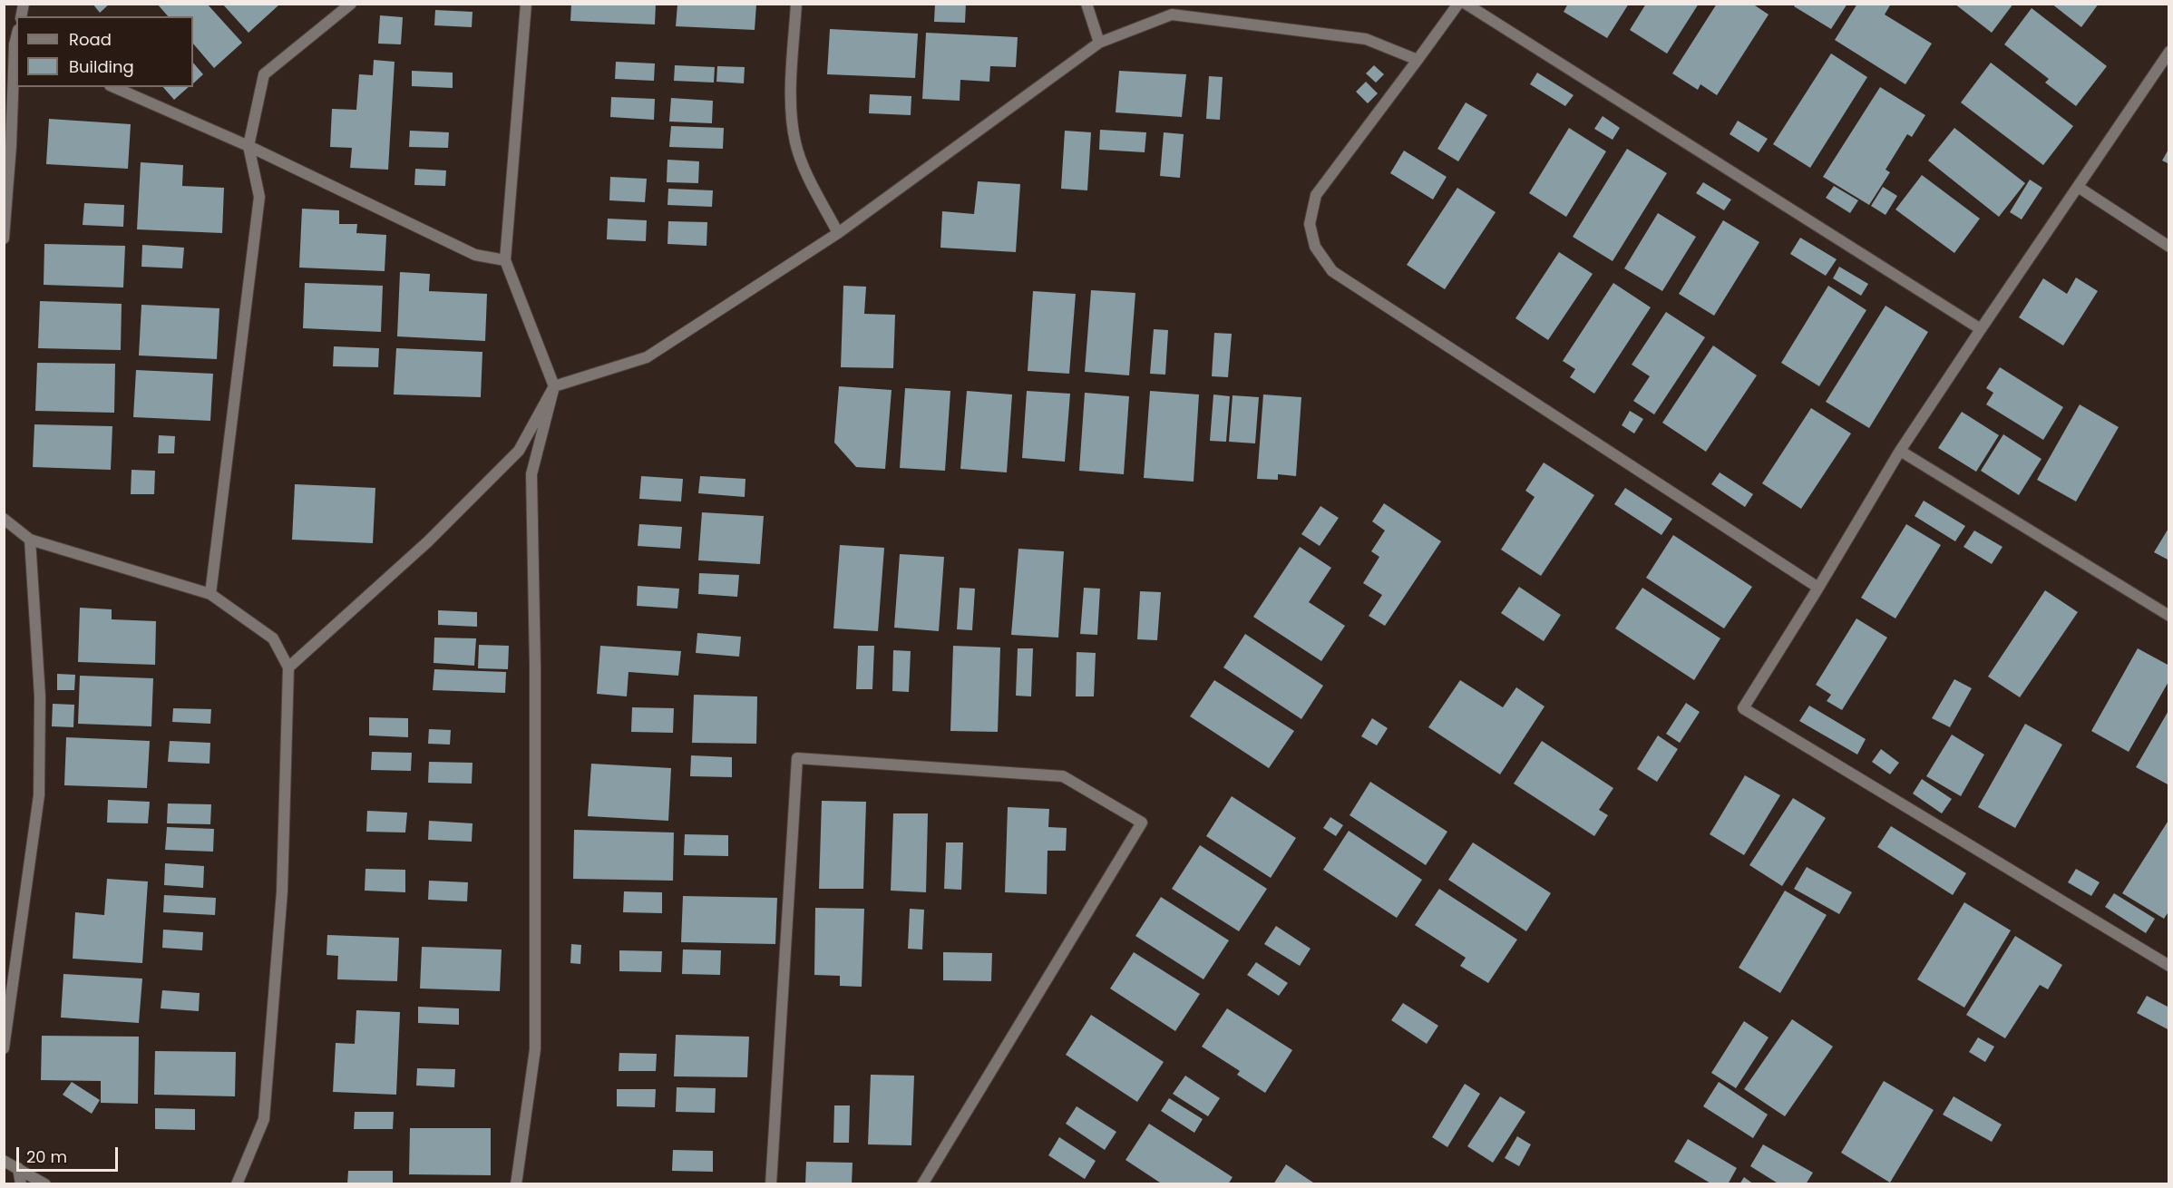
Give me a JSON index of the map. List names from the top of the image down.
{
  "legend": ["Road", "Building"],
  "scale_bar": "20 m"
}
